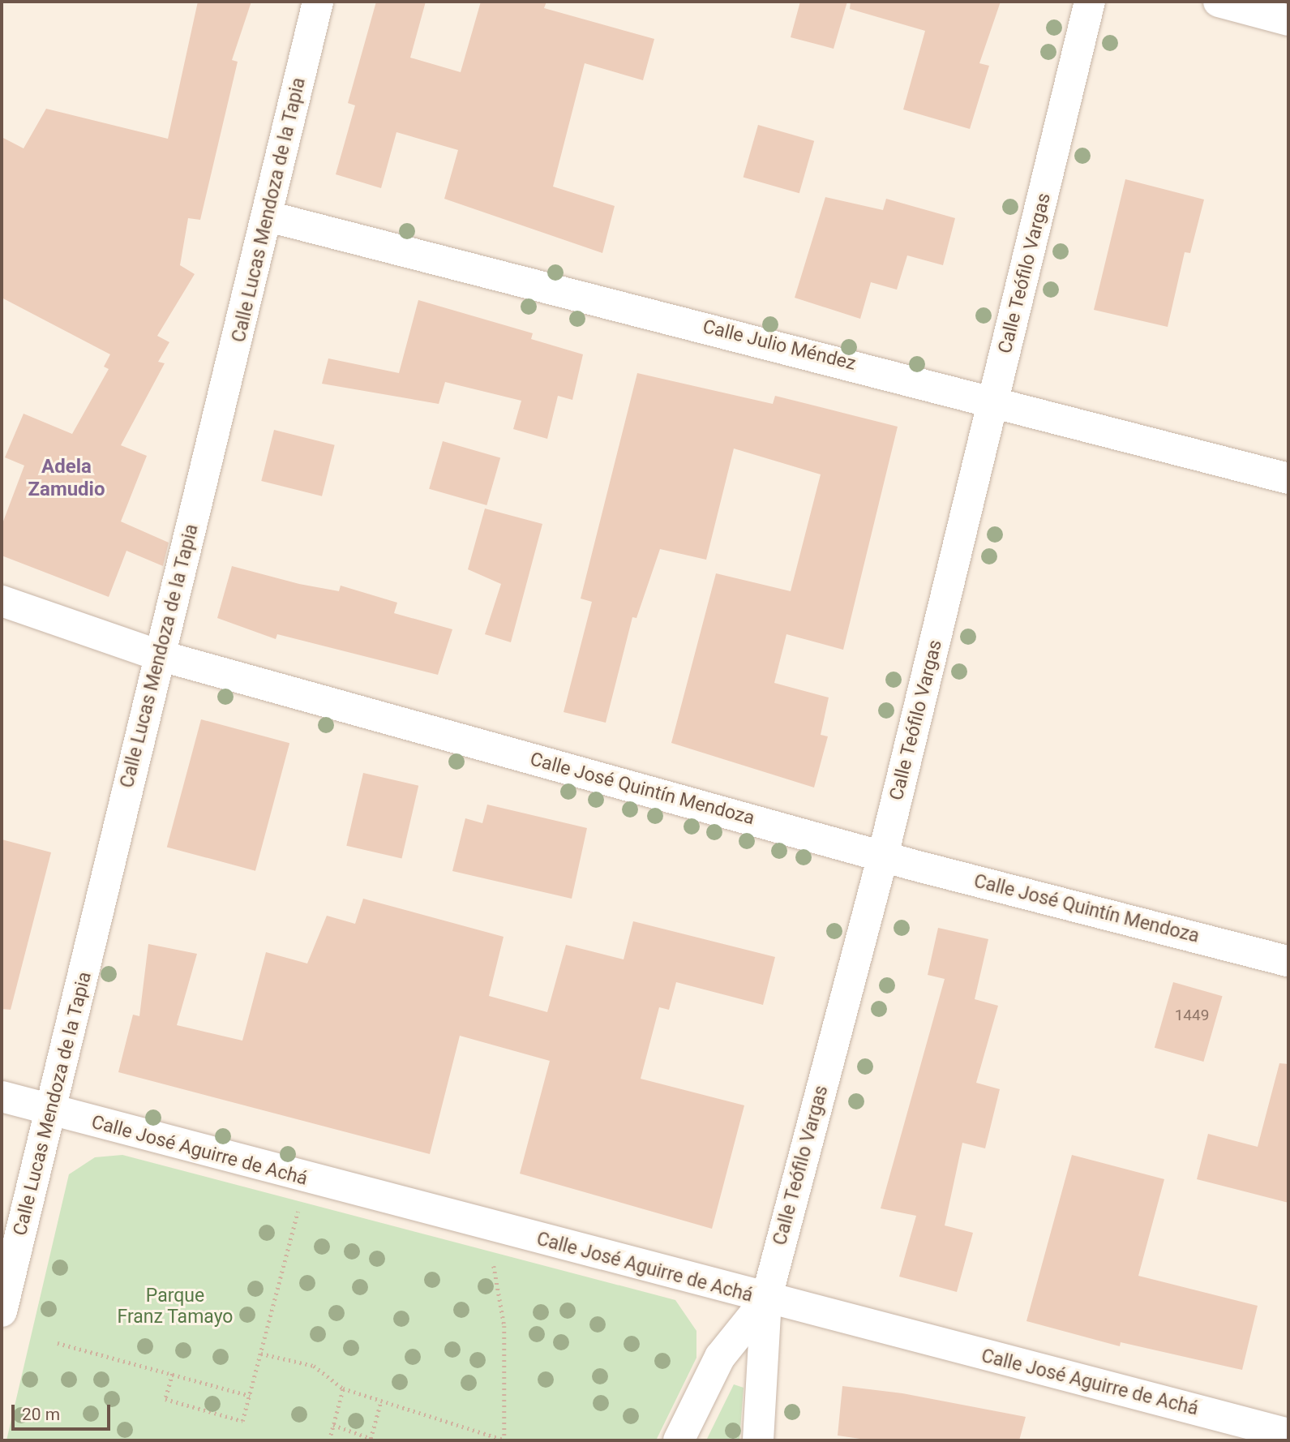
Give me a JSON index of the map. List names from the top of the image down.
{
  "streets": {
    "street": [
      "Calle Lucas Mendoza de la Tapia",
      "Calle Teófilo Vargas",
      "Calle Julio Méndez",
      "Calle José Quintín Mendoza",
      "Calle José Aguirre de Achá"
    ]
  },
  "crossings": [
    ["Calle Lucas Mendoza de la Tapia", "Calle Julio Méndez"],
    ["Calle Lucas Mendoza de la Tapia", "Calle José Quintín Mendoza"],
    ["Calle Lucas Mendoza de la Tapia", "Calle José Aguirre de Achá"],
    ["Calle Teófilo Vargas", "Calle Julio Méndez"],
    ["Calle Teófilo Vargas", "Calle José Quintín Mendoza"],
    ["Calle Teófilo Vargas", "Calle José Aguirre de Achá"]
  ],
  "districts": ["Adela Zamudio"],
  "parks": ["Parque Franz Tamayo"],
  "house_numbers": ["1449"],
  "scale_bar": "20 m"
}
